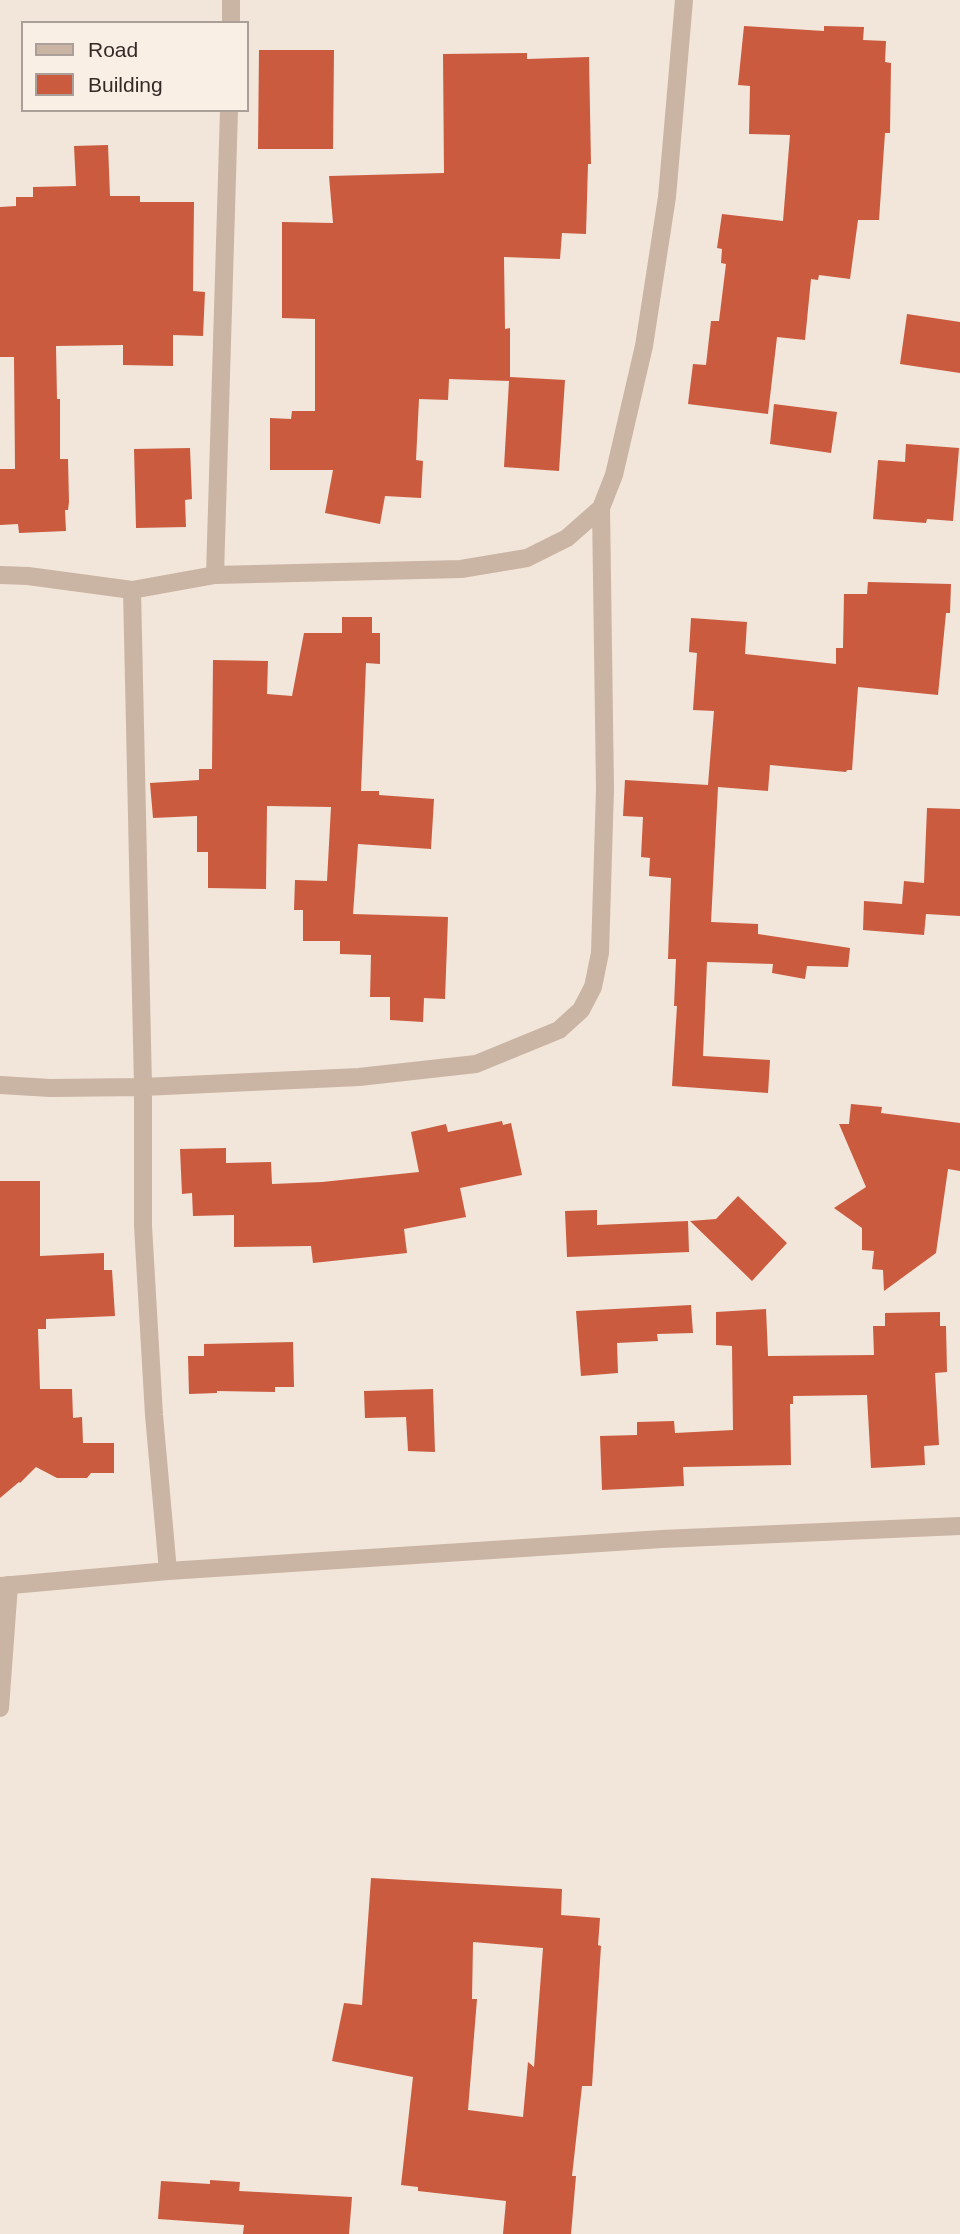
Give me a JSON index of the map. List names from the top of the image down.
{
  "legend": ["Road", "Building"]
}
